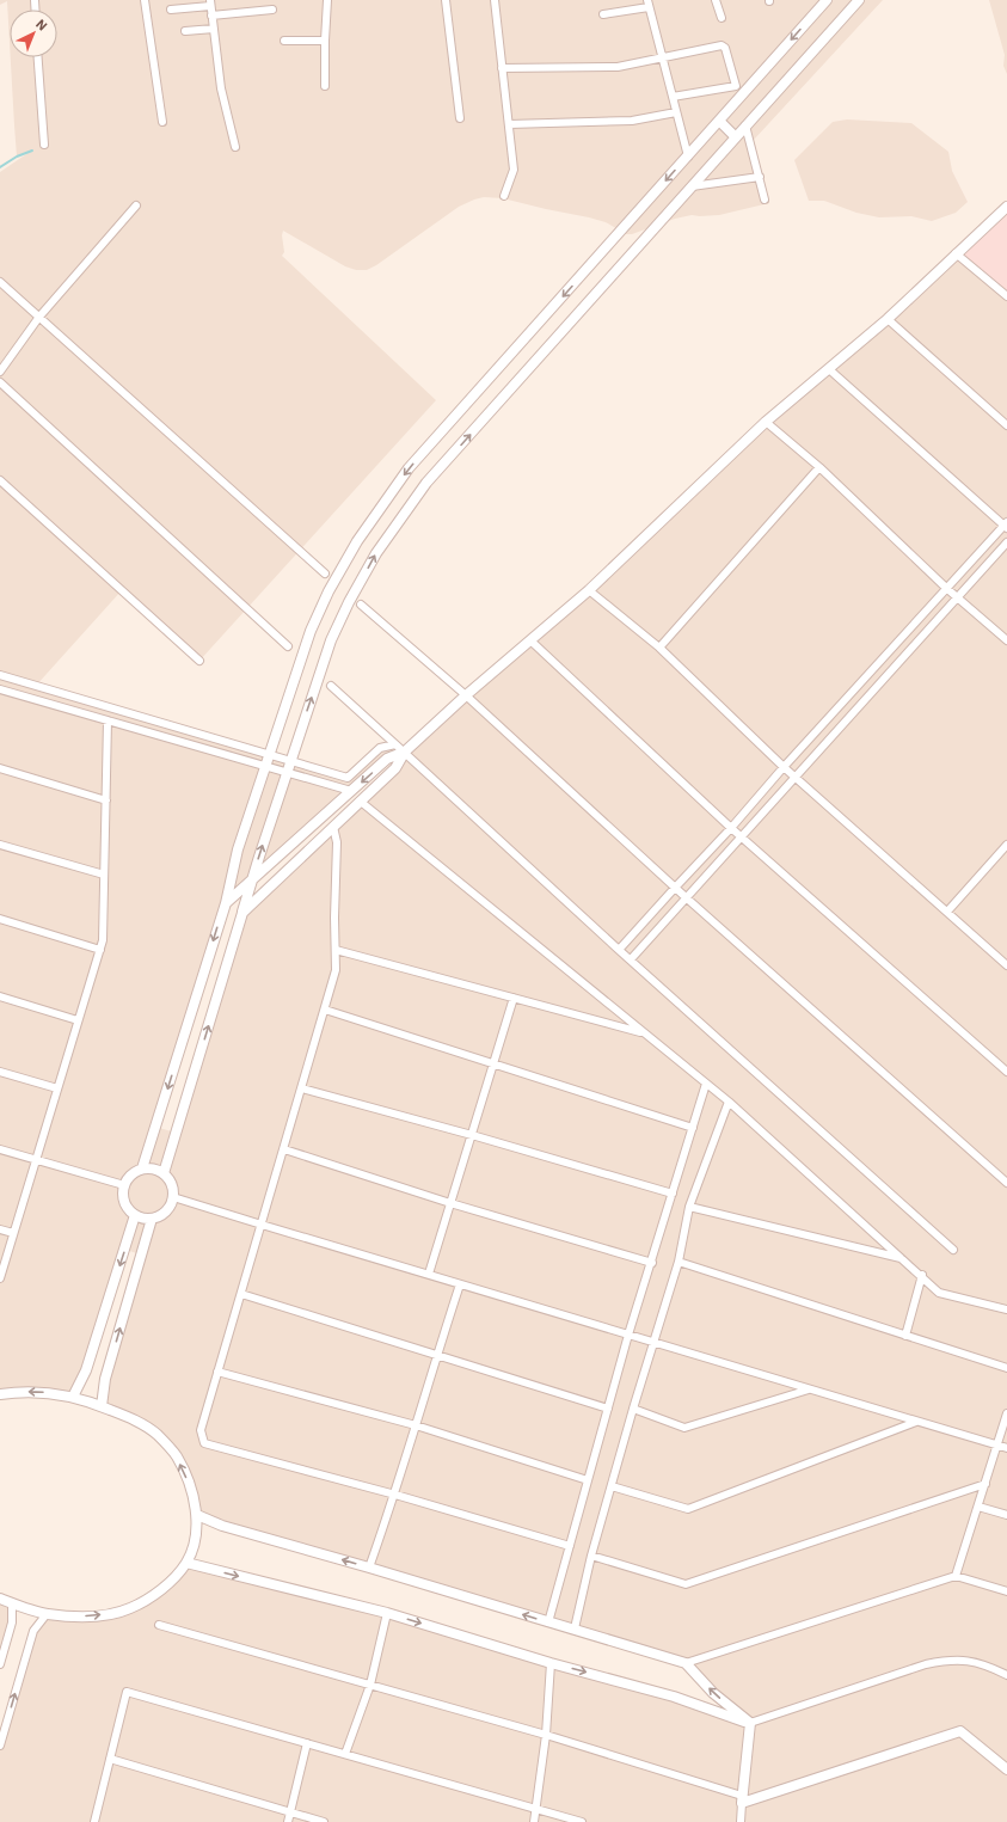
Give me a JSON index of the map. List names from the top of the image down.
{
  "north": "top right"
}
